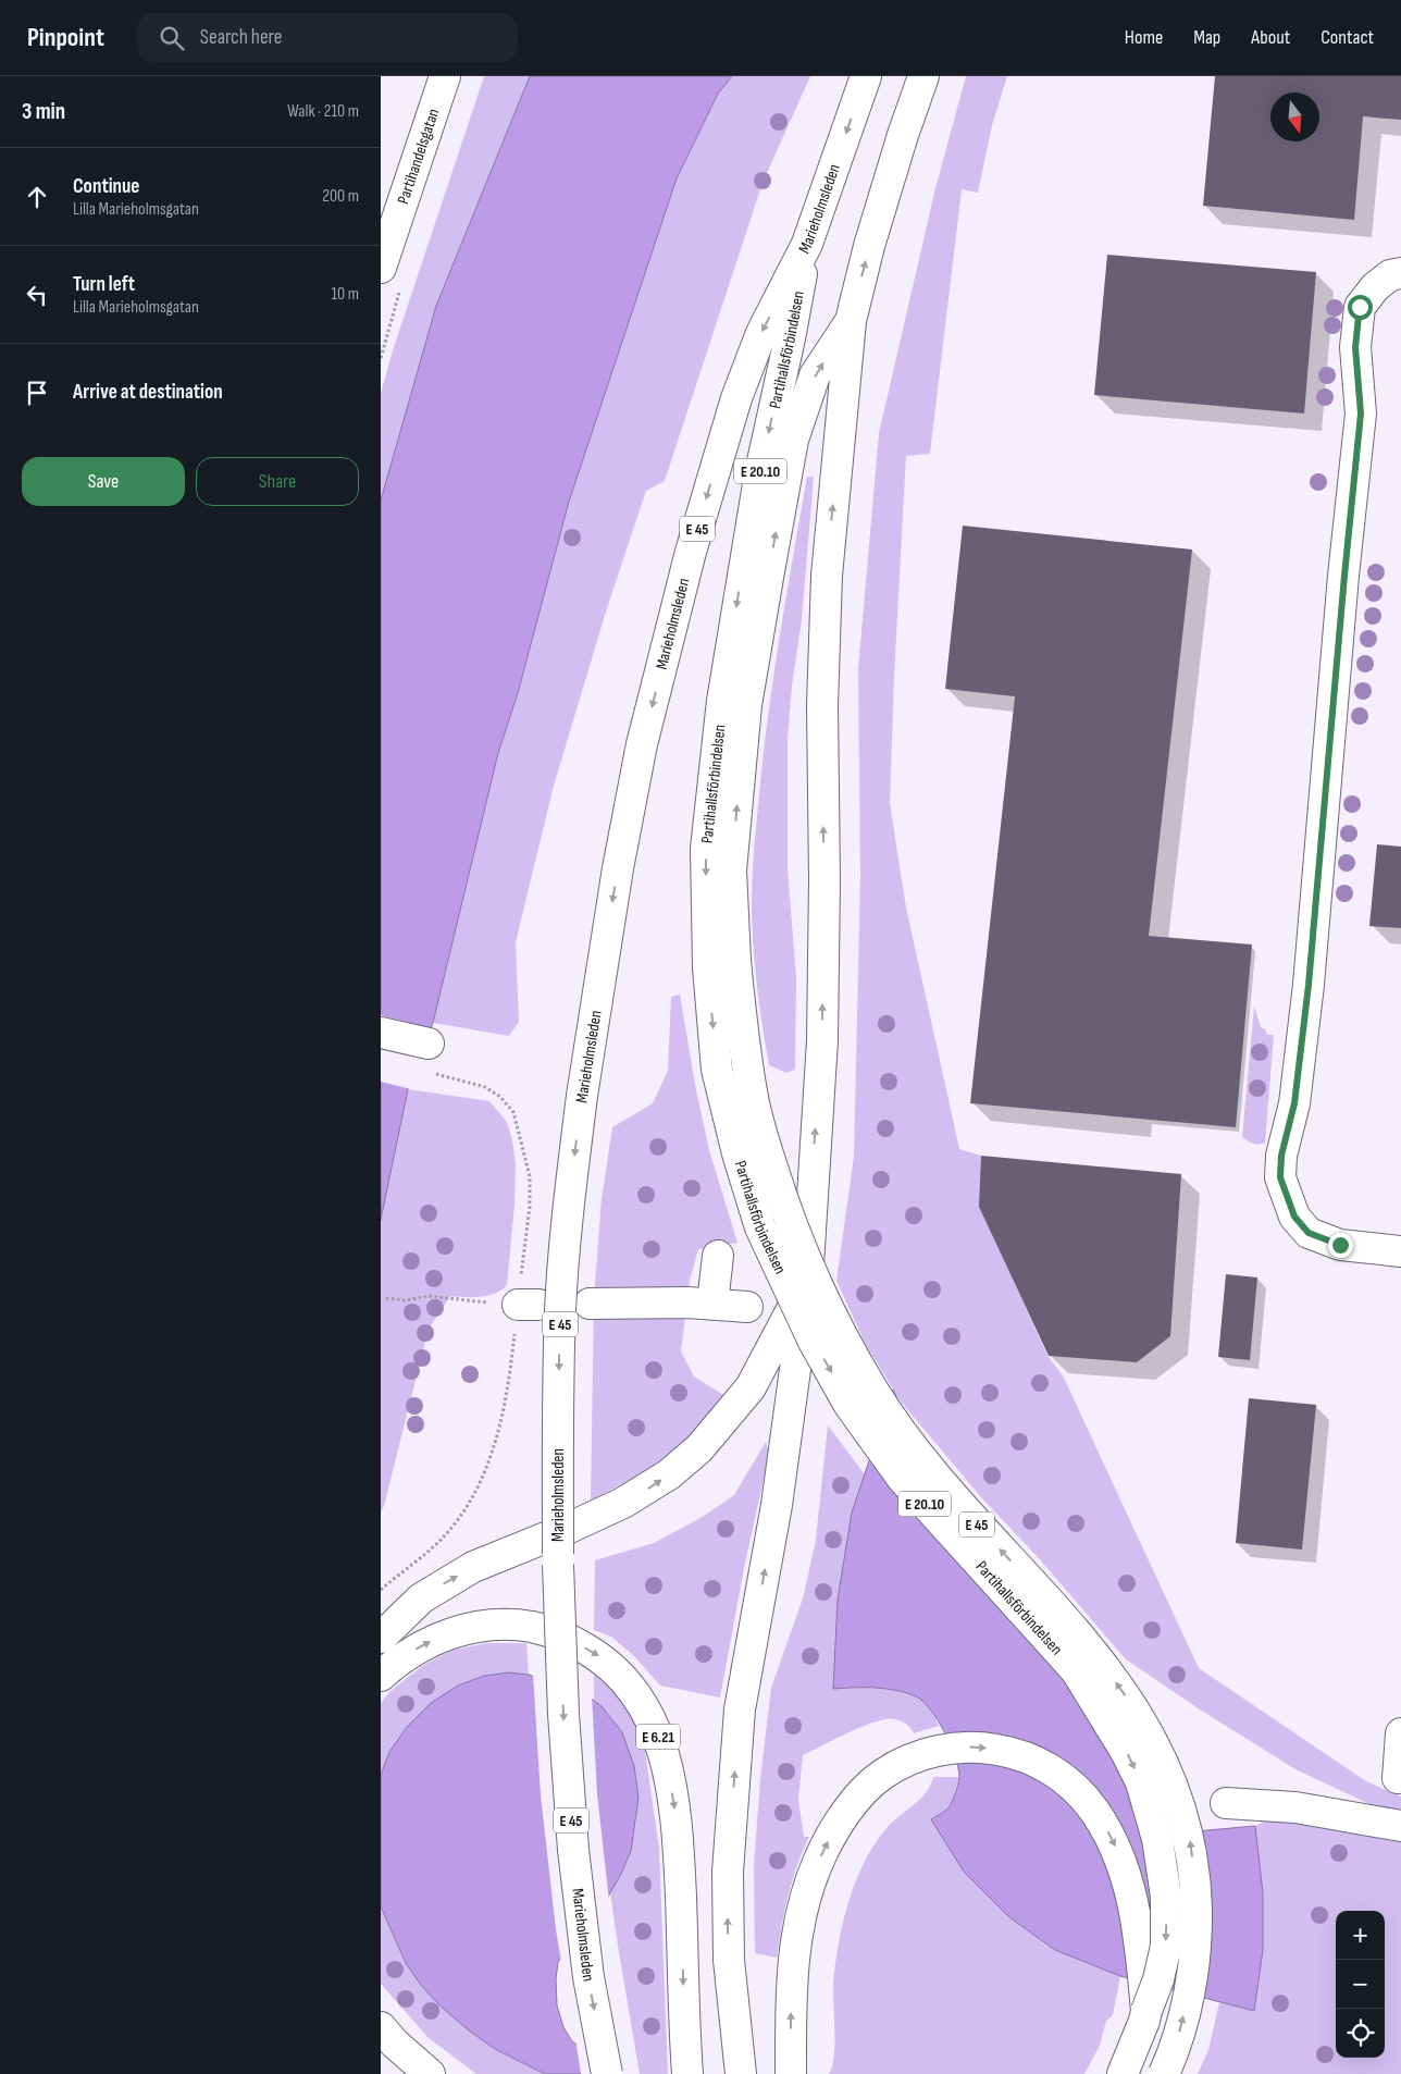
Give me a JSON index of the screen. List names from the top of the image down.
{
  "streets": {
    "main road": [
      "Partihandelsgatan",
      "Marieholmsleden",
      "Partihallsförbindelsen",
      "E 20.10",
      "E 45",
      "E 6.21"
    ]
  },
  "crossings": [
    ["Marieholmsleden", "Partihallsförbindelsen"],
    ["Partihallsförbindelsen", "E 45"]
  ],
  "north": "bottom",
  "page": {
    "header": "Pinpoint",
    "search": "Search here",
    "nav": [
      "Home",
      "Map",
      "About",
      "Contact"
    ],
    "heading": ["3 min", "Walk · 210 m"],
    "list": [
      ["Continue", "Lilla Marieholmsgatan", "200 m"],
      ["Turn left", "Lilla Marieholmsgatan", "10 m"],
      "Arrive at destination"
    ],
    "buttons": ["Save", "Share"],
    "map_buttons": ["+", "−"]
  }
}
